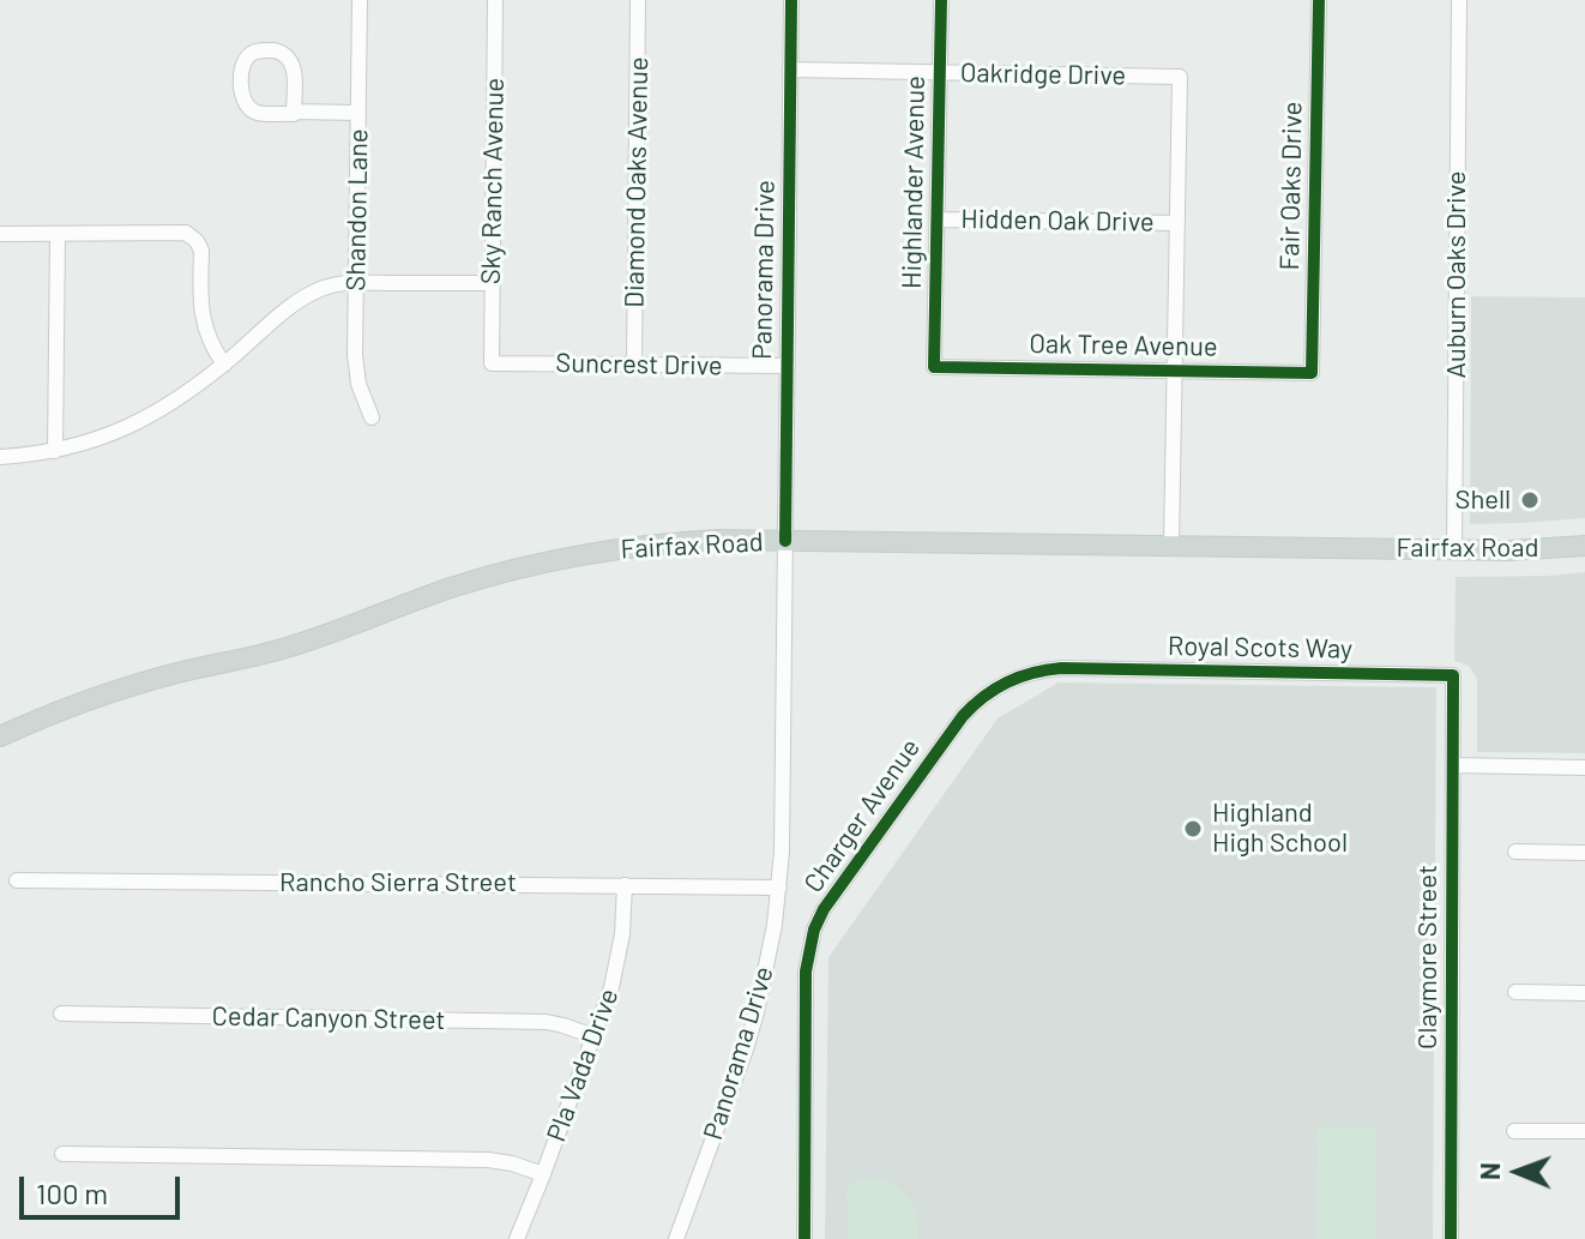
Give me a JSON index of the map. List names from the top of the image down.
{
  "streets": {
    "main road": ["Fairfax Road"],
    "street": [
      "Oakridge Drive",
      "Sky Ranch Avenue",
      "Diamond Oaks Avenue",
      "Highlander Avenue",
      "Fair Oaks Drive",
      "Shandon Lane",
      "Hidden Oak Drive",
      "Panorama Drive",
      "Auburn Oaks Drive",
      "Oak Tree Avenue",
      "Suncrest Drive",
      "Royal Scots Way",
      "Charger Avenue",
      "Rancho Sierra Street",
      "Claymore Street",
      "Cedar Canyon Street",
      "Pla Vada Drive"
    ]
  },
  "crossings": [
    ["Oakridge Drive", "Highlander Avenue"],
    ["Oakridge Drive", "Hidden Oak Drive"],
    ["Oakridge Drive", "Panorama Drive"],
    ["Sky Ranch Avenue", "Suncrest Drive"],
    ["Diamond Oaks Avenue", "Suncrest Drive"],
    ["Highlander Avenue", "Hidden Oak Drive"],
    ["Highlander Avenue", "Oak Tree Avenue"],
    ["Fair Oaks Drive", "Oak Tree Avenue"],
    ["Panorama Drive", "Suncrest Drive"],
    ["Panorama Drive", "Fairfax Road"],
    ["Panorama Drive", "Rancho Sierra Street"],
    ["Auburn Oaks Drive", "Fairfax Road"],
    ["Royal Scots Way", "Charger Avenue"],
    ["Royal Scots Way", "Claymore Street"],
    ["Rancho Sierra Street", "Pla Vada Drive"],
    ["Cedar Canyon Street", "Pla Vada Drive"]
  ],
  "places": ["Shell", "Highland High School"],
  "scale_bar": "100 m",
  "north": "left"
}
